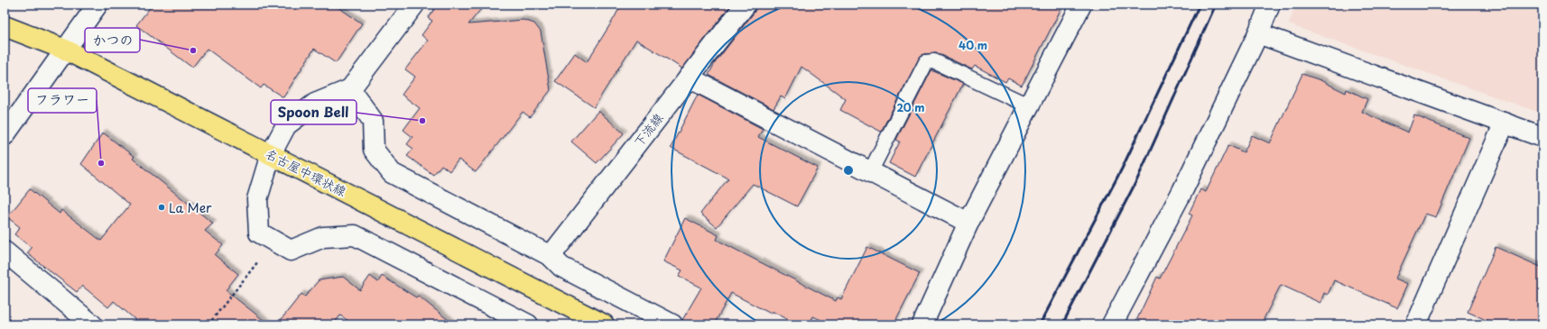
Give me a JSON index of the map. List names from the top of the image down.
{
  "streets": {
    "main road": ["名古屋中環状線"],
    "street": ["下流線"]
  },
  "places": [
    "かつの",
    "Spoon Bell",
    "フラワー",
    "La Mer"
  ],
  "rings": ["40 m", "20 m"]
}
